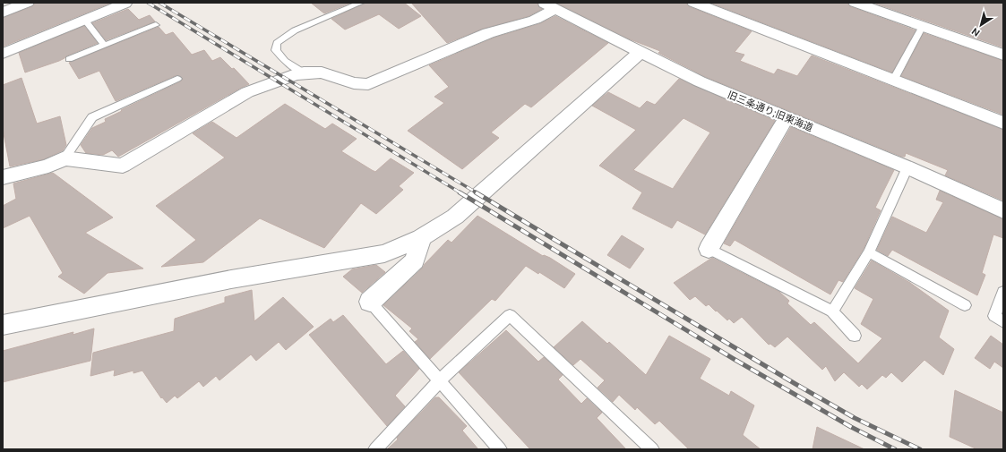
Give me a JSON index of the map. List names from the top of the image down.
{
  "streets": {
    "street": ["旧三条通り;旧東海道"]
  },
  "north": "bottom left"
}
